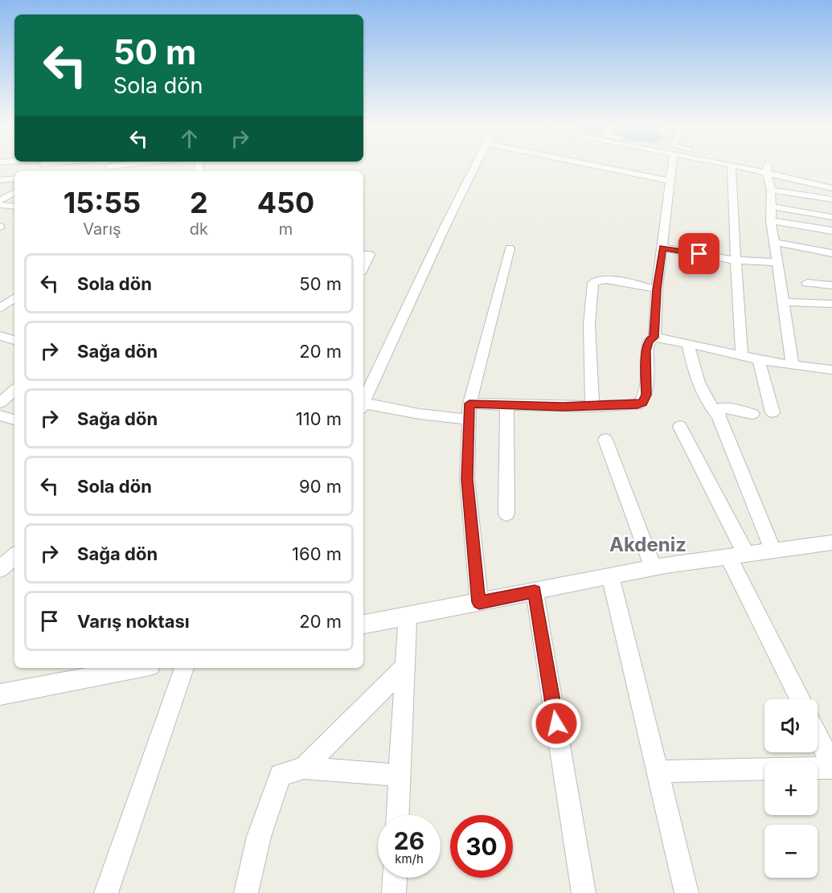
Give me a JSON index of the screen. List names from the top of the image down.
{
  "districts": ["Akdeniz"],
  "page": {
    "turn": ["50 m", "Sola dön"],
    "eta": [
      "15:55",
      "Varış",
      "2",
      "dk",
      "450",
      "m"
    ],
    "list": [
      {
        "name": "Sola dön",
        "value": "50 m"
      },
      {
        "name": "Sağa dön",
        "value": "20 m"
      },
      {
        "name": "Sağa dön",
        "value": "110 m"
      },
      {
        "name": "Sola dön",
        "value": "90 m"
      },
      {
        "name": "Sağa dön",
        "value": "160 m"
      },
      {
        "name": "Varış noktası",
        "value": "20 m"
      }
    ],
    "map_buttons": ["+", "−"],
    "speed": "26 km/h",
    "limit": "30"
  }
}
